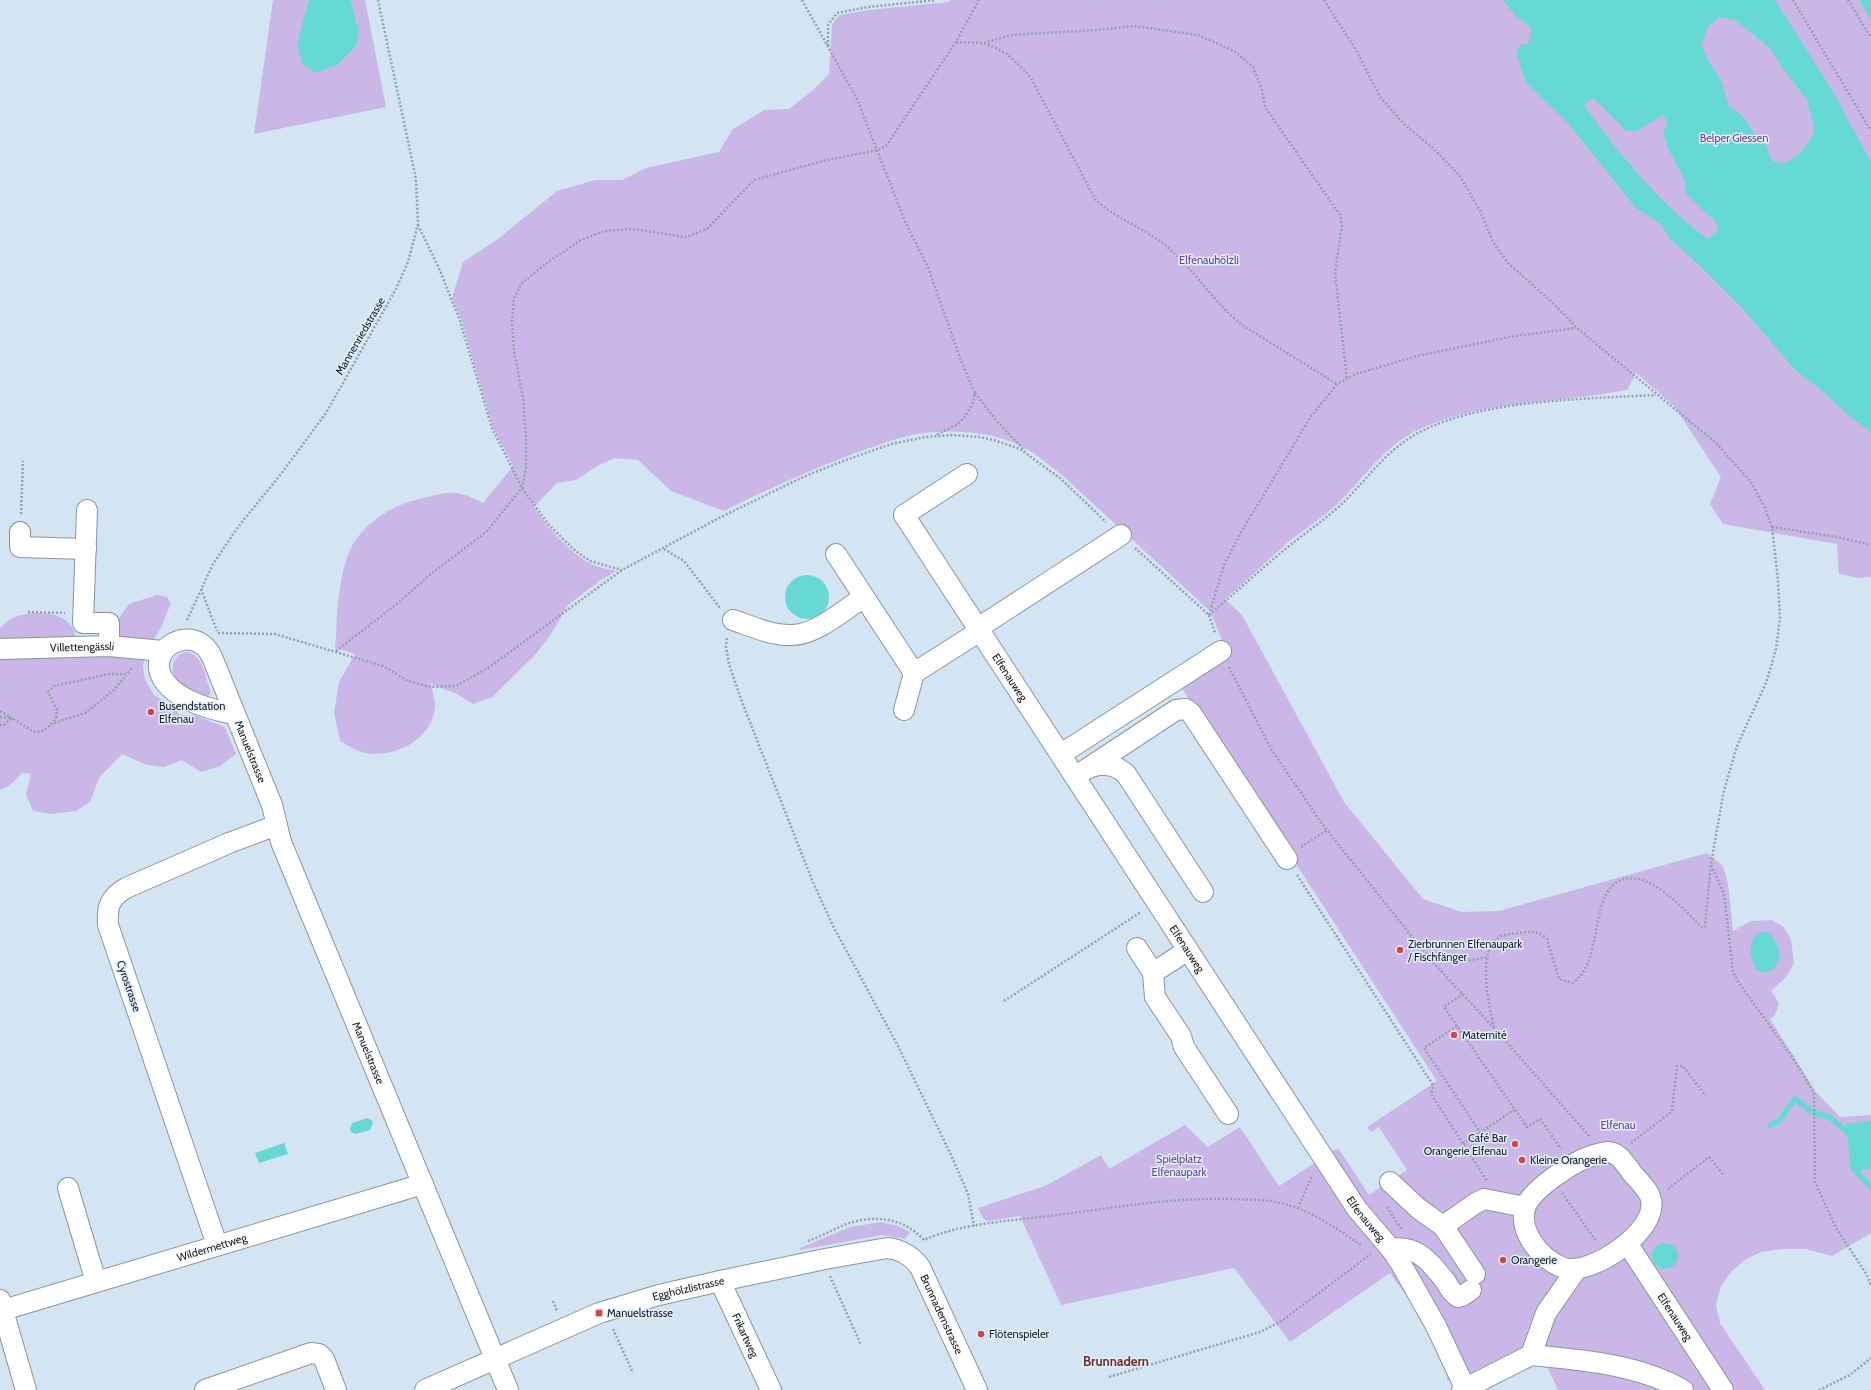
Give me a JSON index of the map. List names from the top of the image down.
{
  "streets": {
    "street": [
      "Villettengässli",
      "Elfenauweg",
      "Manuelstrasse",
      "Cyrostrasse",
      "Wildermettweg",
      "Egghölzlistrasse",
      "Brunnadernstrasse",
      "Frikartweg"
    ],
    "path": ["Mannenriedstrasse"]
  },
  "crossings": [
    ["Villettengässli", "Manuelstrasse"],
    ["Manuelstrasse", "Cyrostrasse"],
    ["Manuelstrasse", "Wildermettweg"],
    ["Manuelstrasse", "Egghölzlistrasse"],
    ["Cyrostrasse", "Wildermettweg"],
    ["Egghölzlistrasse", "Brunnadernstrasse"],
    ["Egghölzlistrasse", "Frikartweg"]
  ],
  "districts": ["Brunnadern"],
  "parks": [
    "Belper Giessen",
    "Elfenauhölzli",
    "Elfenau",
    "Spielplatz Elfenaupark"
  ],
  "places": {
    "other": [
      "Busendstation Elfenau",
      "Zierbrunnen Elfenaupark / Fischfänger",
      "Maternité",
      "Café Bar Orangerie Elfenau",
      "Kleine Orangerie",
      "Orangerie",
      "Flötenspieler"
    ],
    "transit": ["Manuelstrasse"]
  }
}
